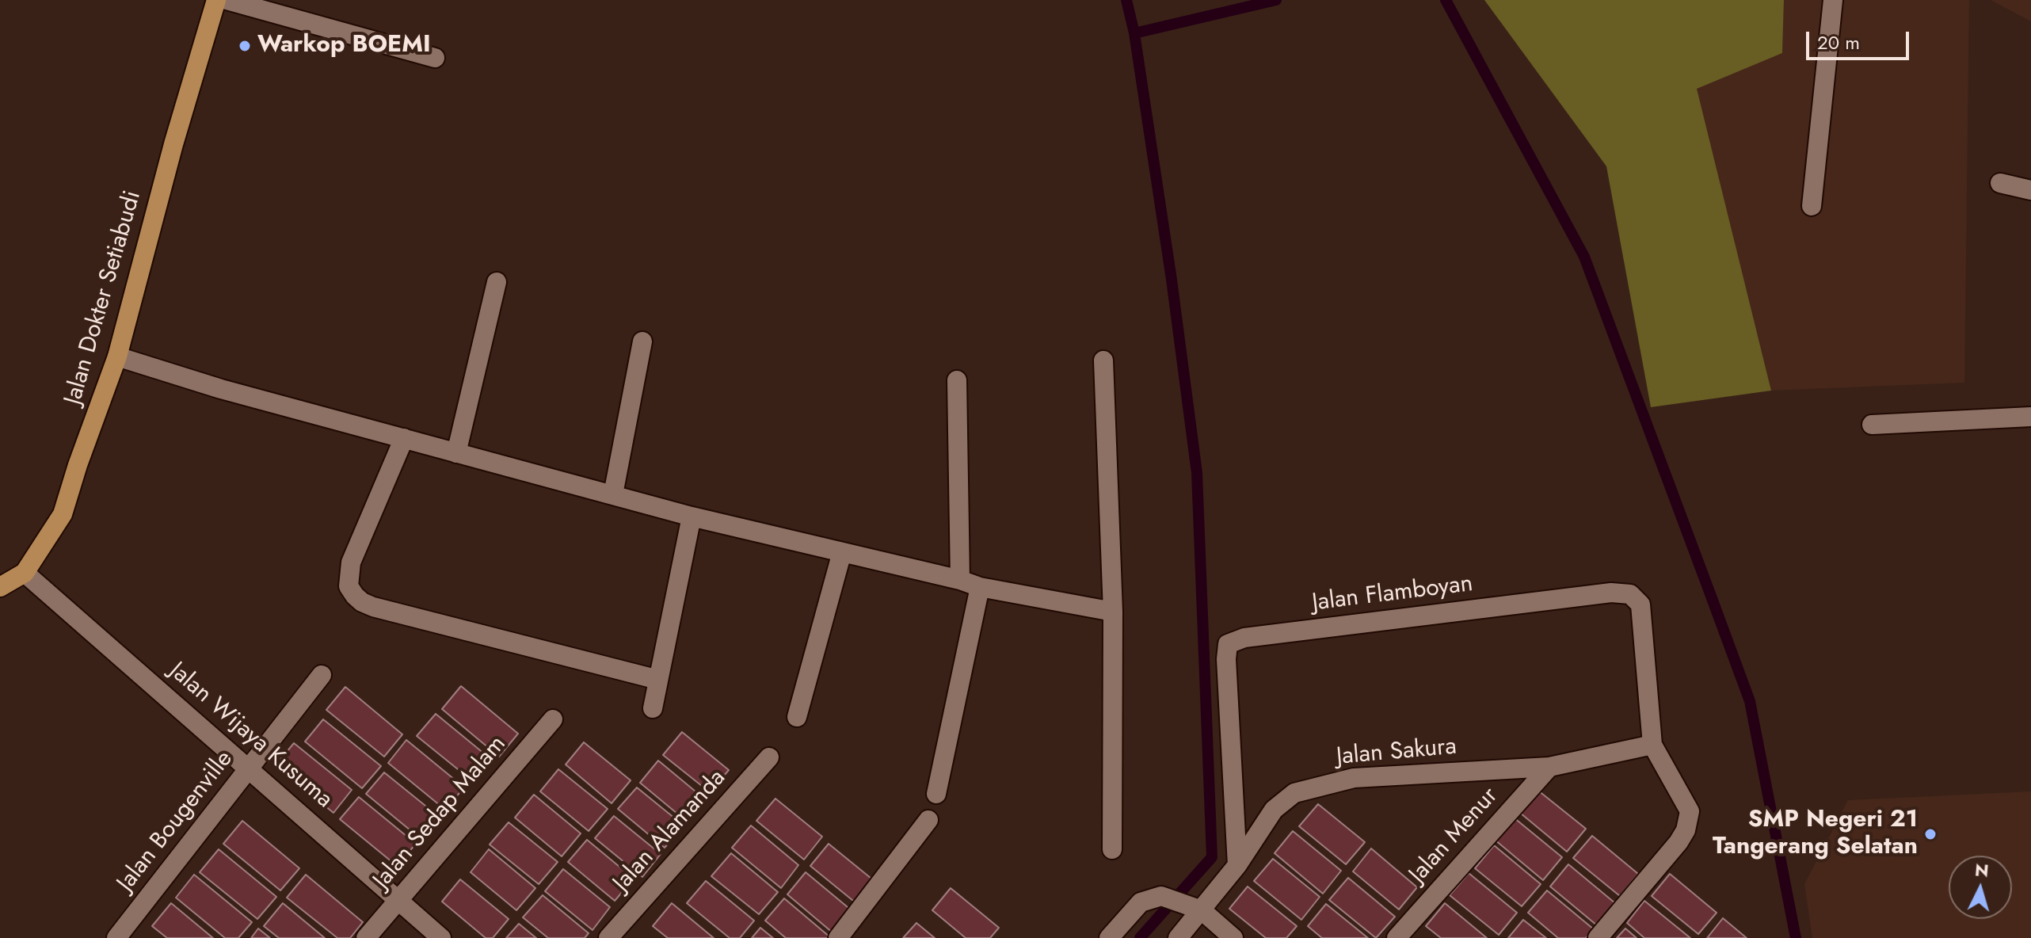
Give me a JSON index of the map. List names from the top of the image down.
{
  "streets": {
    "main road": ["Jalan Dokter Setiabudi"],
    "street": [
      "Jalan Flamboyan",
      "Jalan Wijaya Kusuma",
      "Jalan Sakura",
      "Jalan Sedap Malam",
      "Jalan Bougenville",
      "Jalan Alamanda",
      "Jalan Menur"
    ]
  },
  "crossings": [
    ["Jalan Dokter Setiabudi", "Jalan Wijaya Kusuma"],
    ["Jalan Flamboyan", "Jalan Sakura"],
    ["Jalan Wijaya Kusuma", "Jalan Sedap Malam"],
    ["Jalan Wijaya Kusuma", "Jalan Bougenville"],
    ["Jalan Sakura", "Jalan Menur"]
  ],
  "places": ["Warkop BOEMI", "SMP Negeri 21 Tangerang Selatan"],
  "scale_bar": "20 m",
  "north": "top"
}
